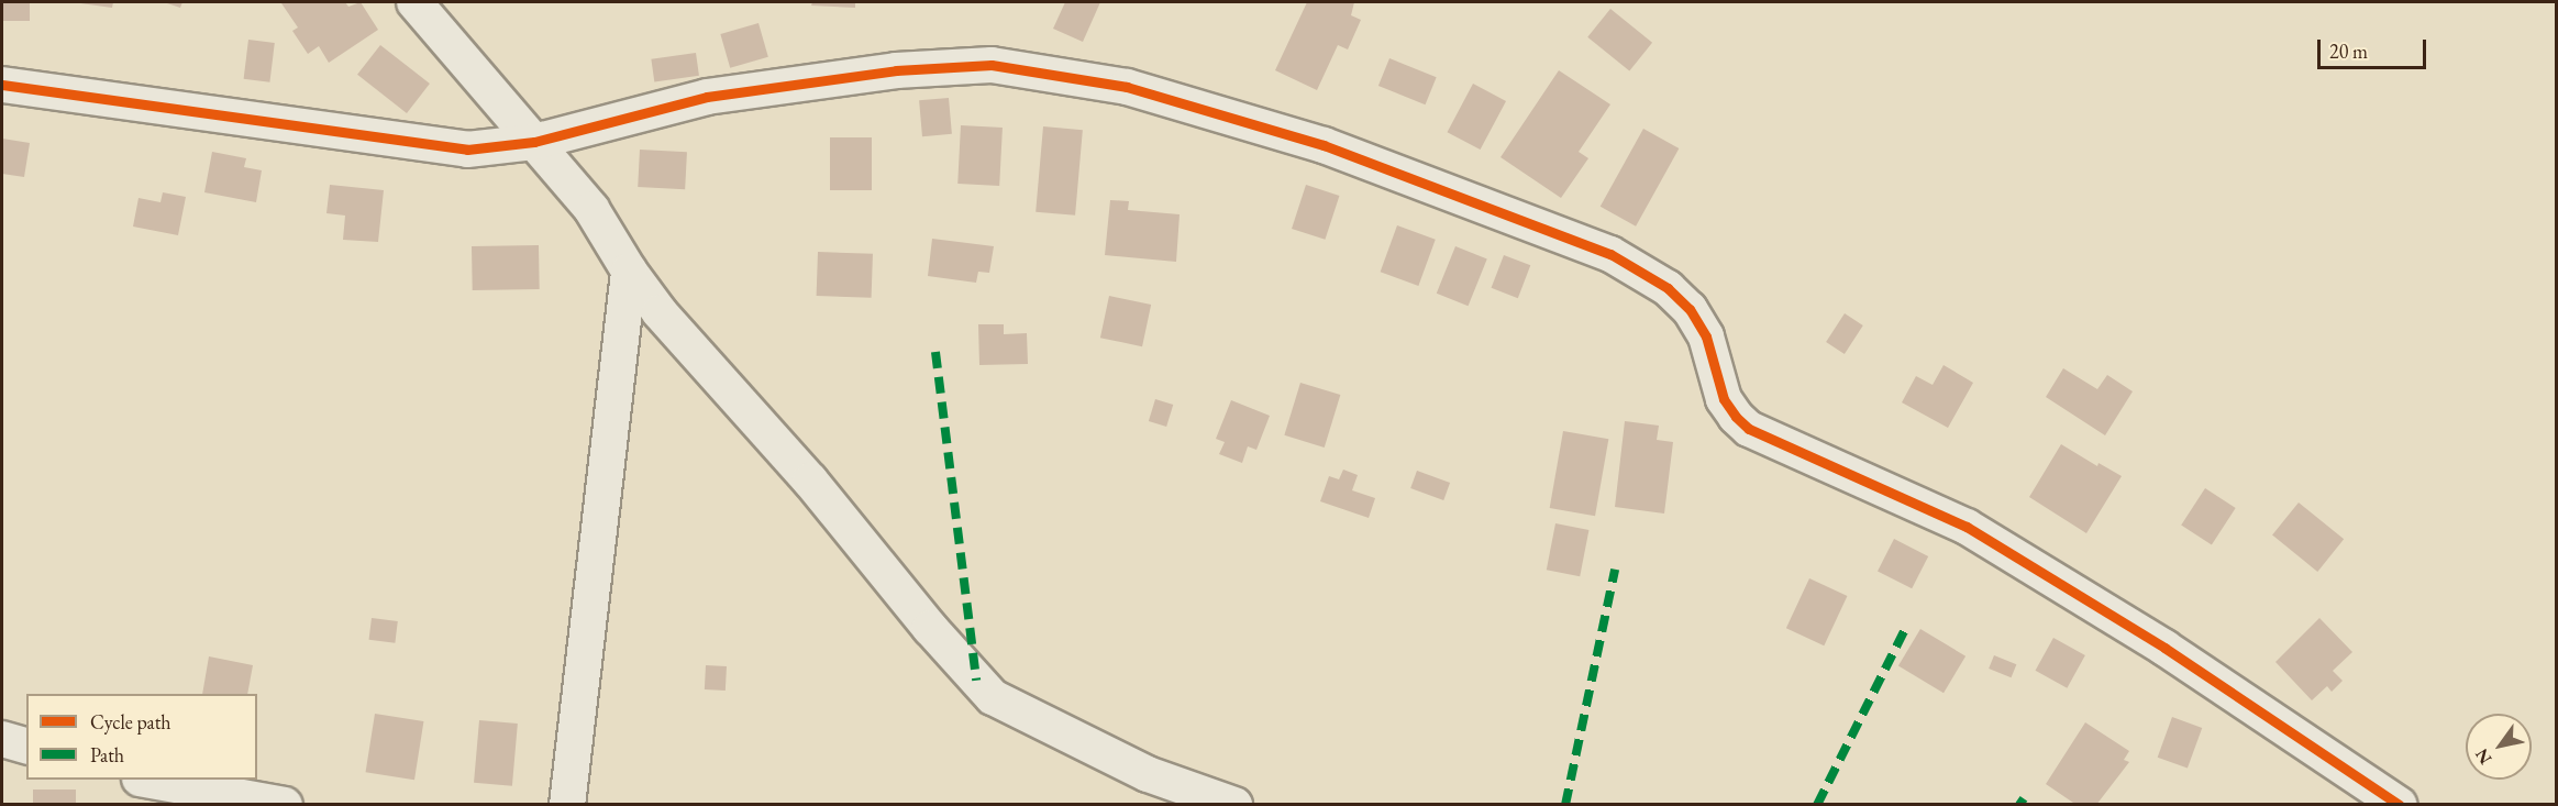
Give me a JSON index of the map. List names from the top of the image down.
{
  "legend": ["Cycle path", "Path"],
  "scale_bar": "20 m",
  "north": "bottom left"
}
